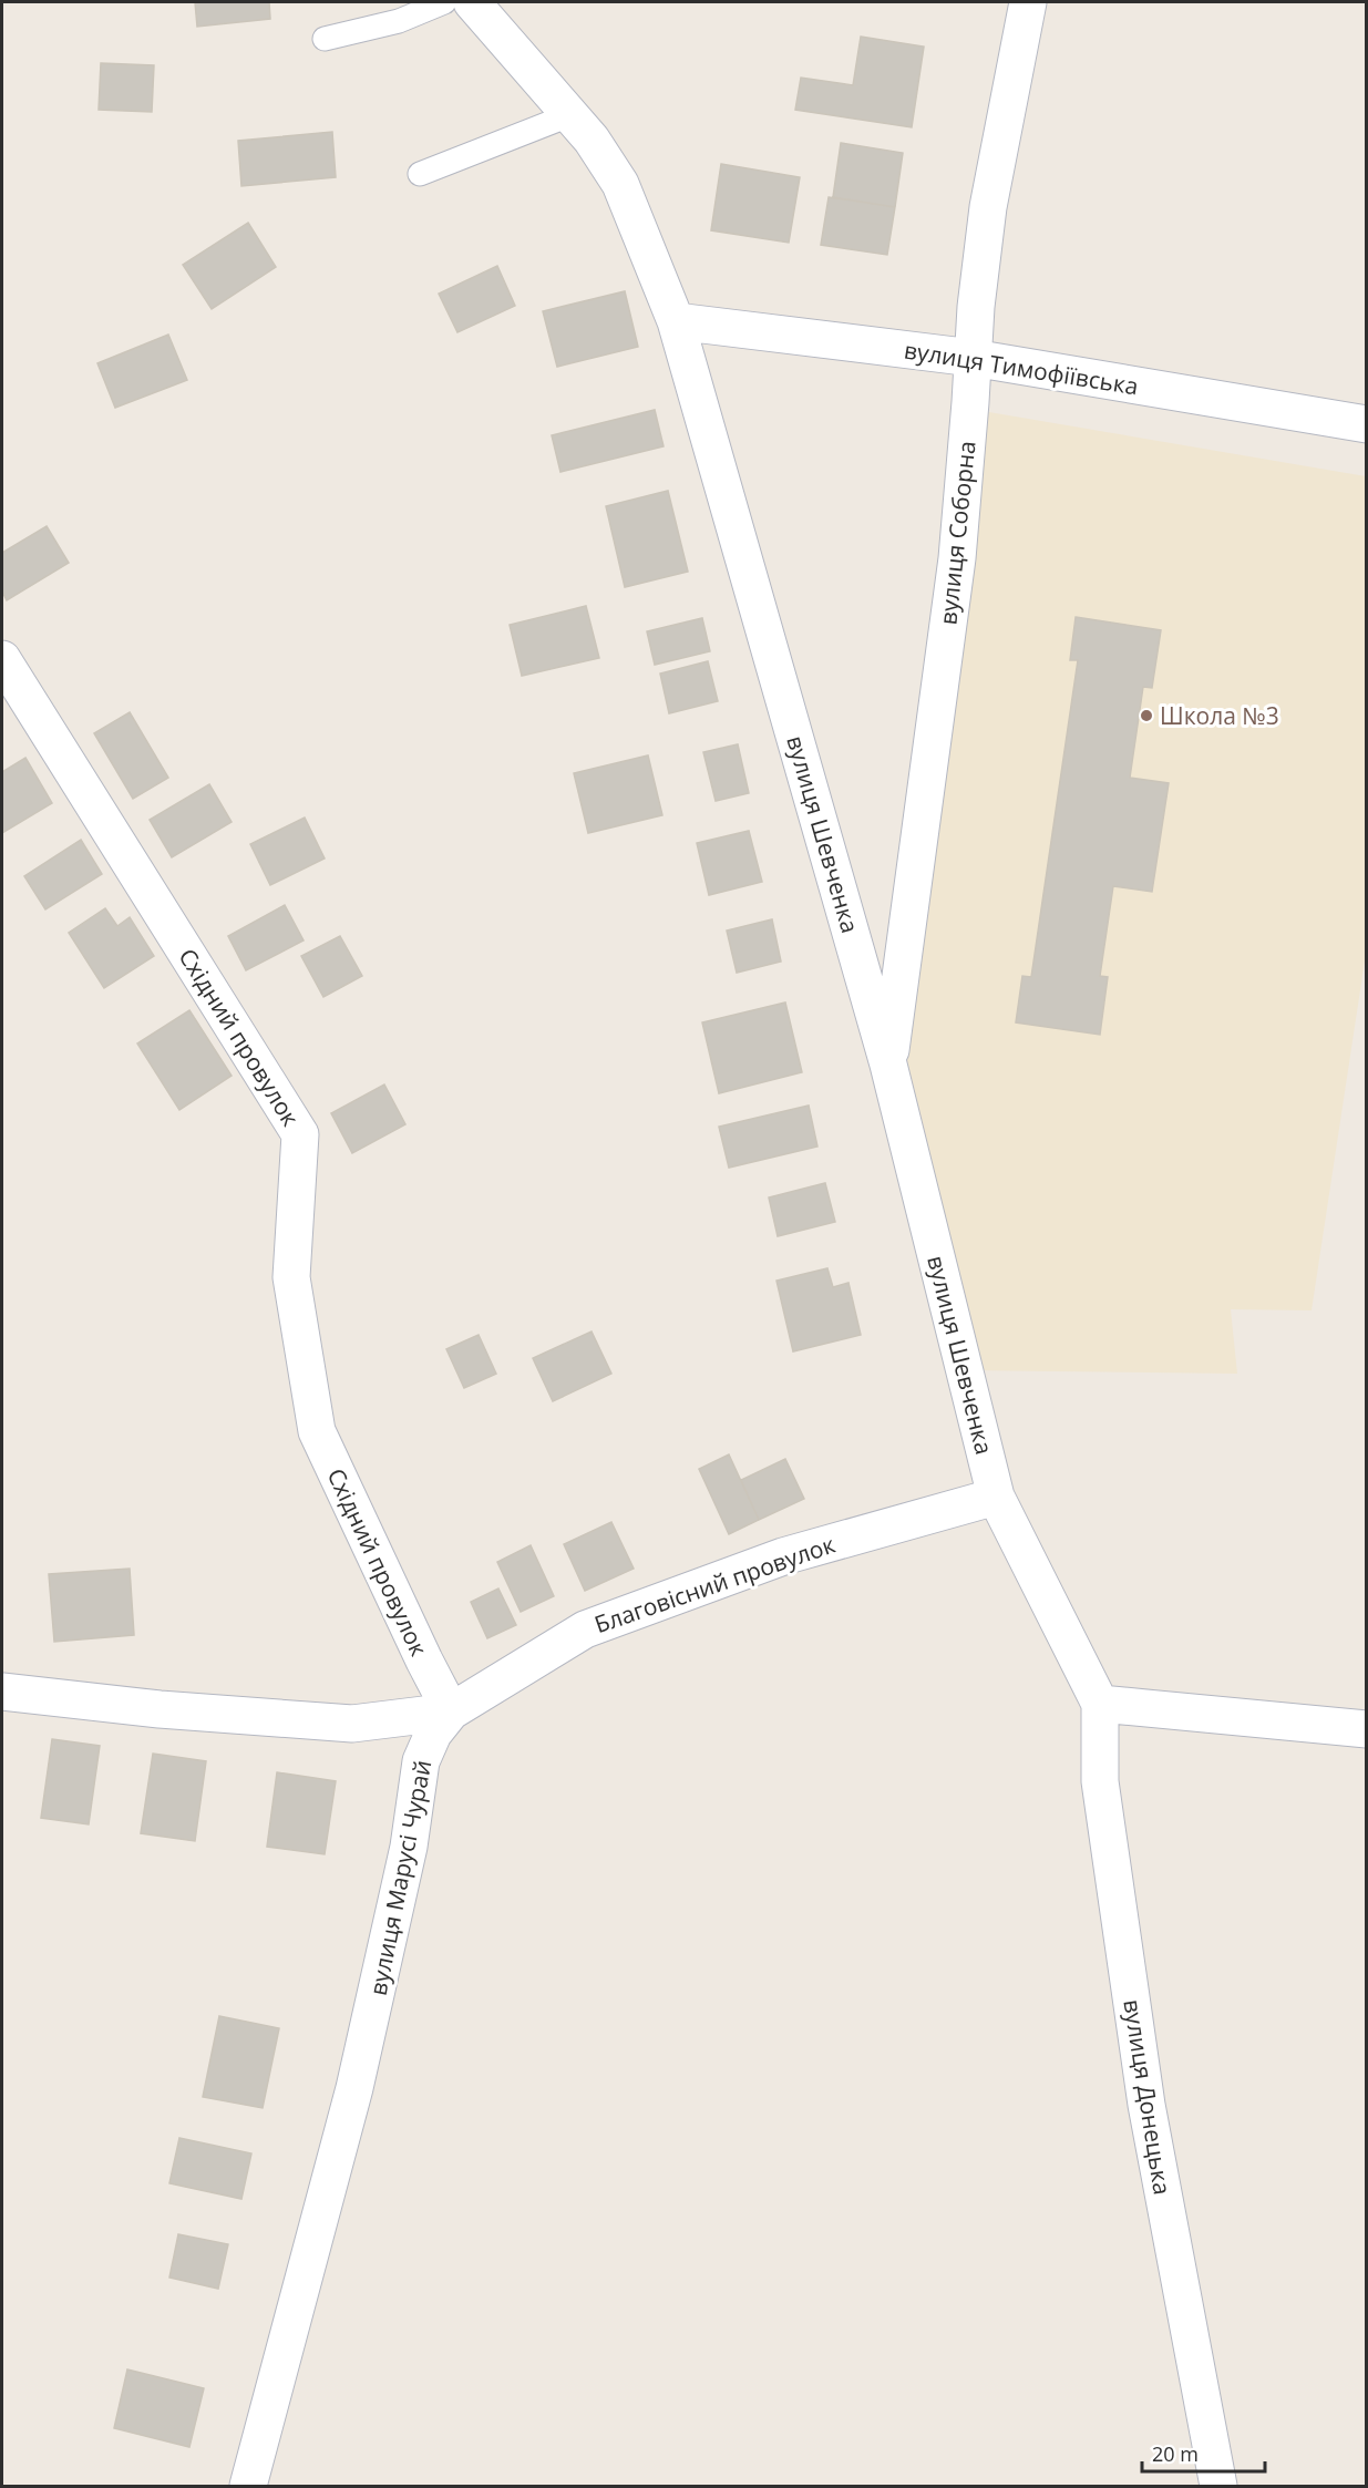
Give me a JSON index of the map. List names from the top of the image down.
{
  "streets": {
    "street": [
      "вулиця Тимофіївська",
      "вулиця Соборна",
      "вулиця Шевченка",
      "Східний провулок",
      "Благовісний провулок",
      "вулиця Марусі Чурай",
      "вулиця Донецька"
    ]
  },
  "crossings": [
    ["вулиця Тимофіївська", "вулиця Соборна"],
    ["вулиця Тимофіївська", "вулиця Шевченка"],
    ["вулиця Соборна", "вулиця Шевченка"],
    ["вулиця Шевченка", "Благовісний провулок"],
    ["вулиця Шевченка", "вулиця Донецька"],
    ["Східний провулок", "Благовісний провулок"],
    ["Східний провулок", "вулиця Марусі Чурай"],
    ["Благовісний провулок", "вулиця Марусі Чурай"]
  ],
  "places": ["Школа №3"],
  "scale_bar": "20 m"
}
